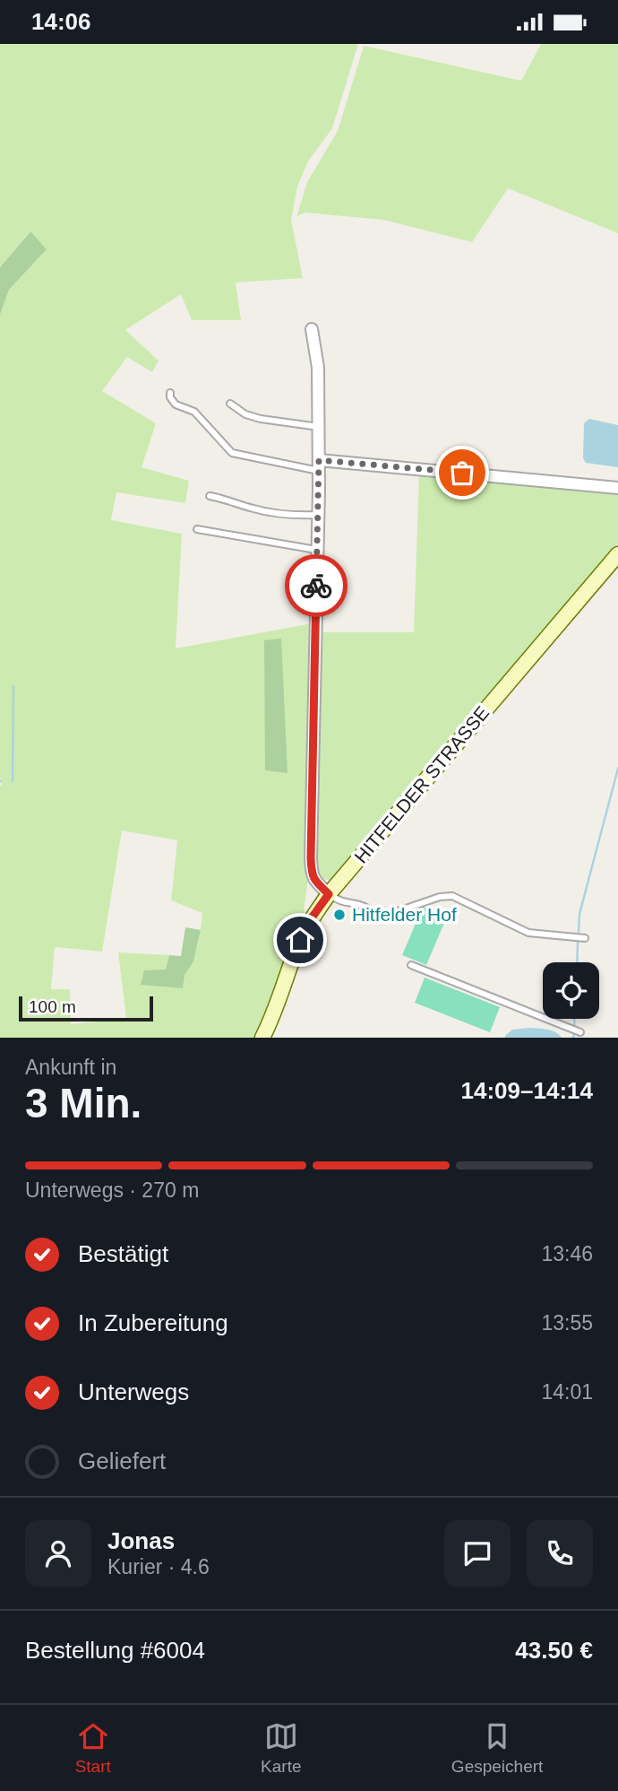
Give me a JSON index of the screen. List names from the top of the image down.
{
  "streets": {
    "main road": ["HITFELDER STRASSE"]
  },
  "places": ["Hitfelder Hof"],
  "scale_bar": "100 m",
  "page": {
    "status": "14:06",
    "scale": "100 m",
    "heading": ["3 Min.", "Ankunft in", "14:09–14:14"],
    "panel": [
      "Jonas",
      "Kurier · 4.6",
      "Bestellung #6004",
      "43.50 €"
    ],
    "bar": "Unterwegs · 270 m",
    "list": [
      ["Bestätigt", "13:46"],
      ["In Zubereitung", "13:55"],
      ["Unterwegs", "14:01"],
      "Geliefert"
    ],
    "tabs": ["Start", "Karte", "Gespeichert"]
  }
}
